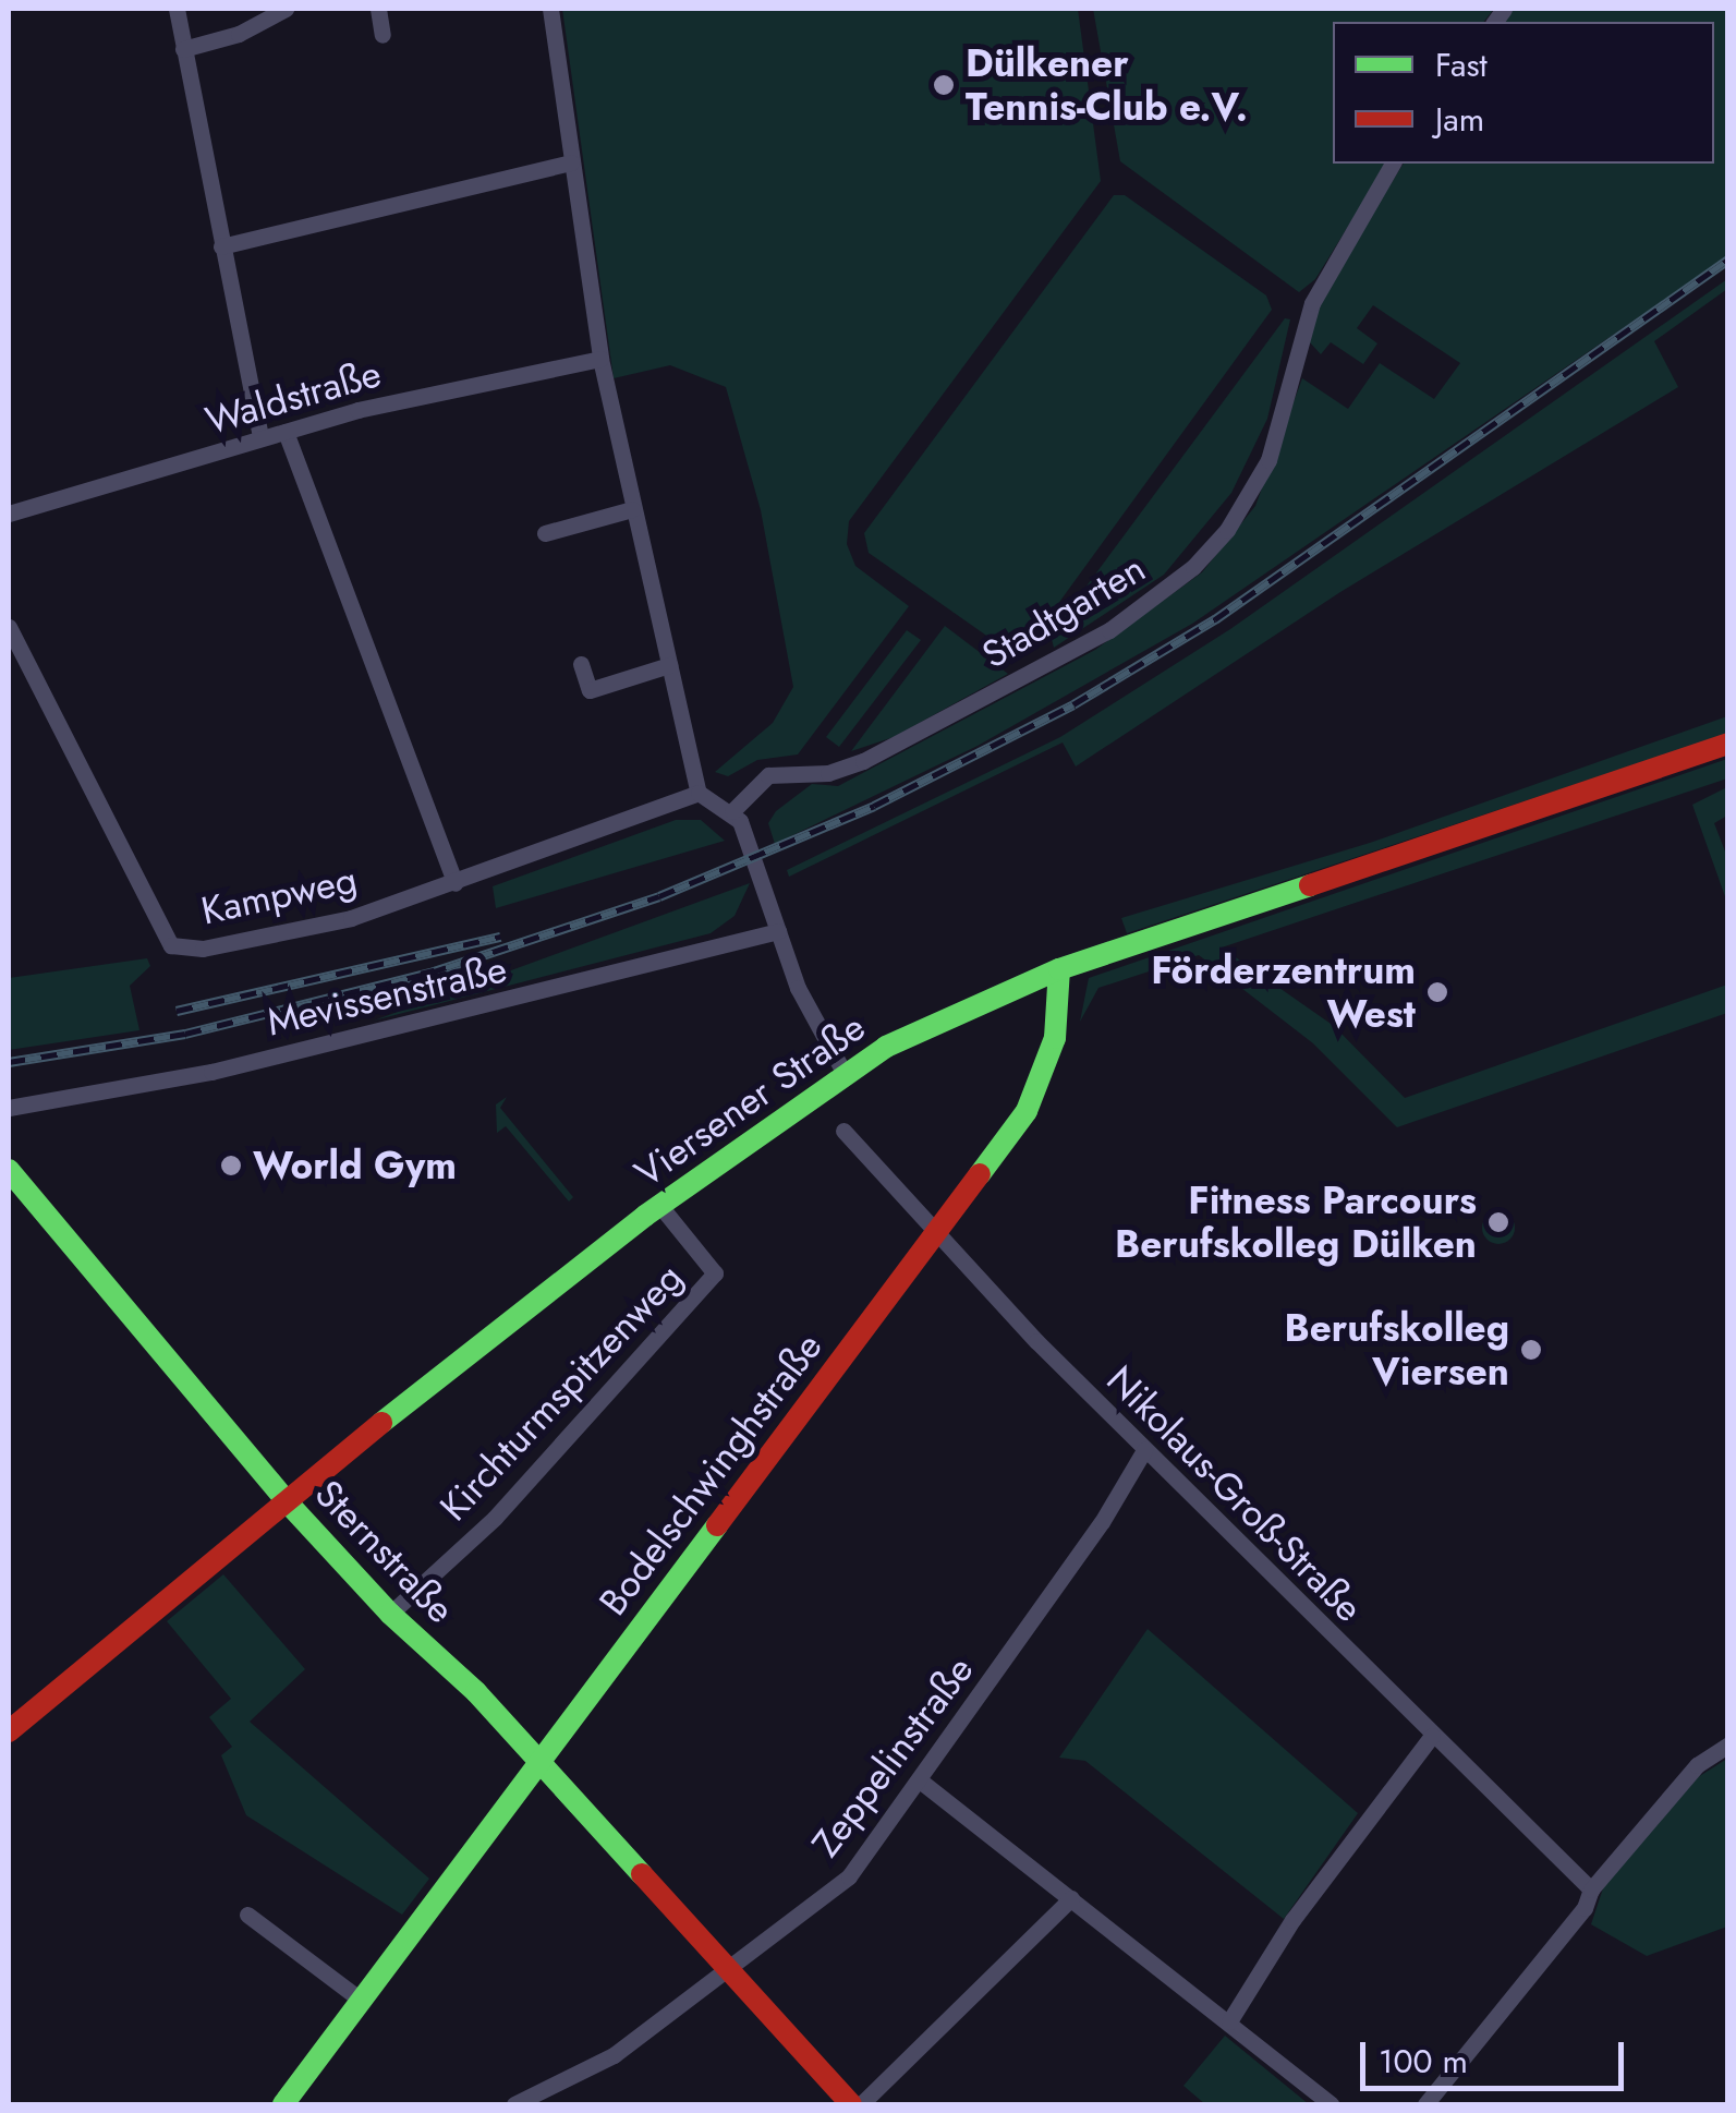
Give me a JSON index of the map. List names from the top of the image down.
{
  "streets": {
    "street": [
      "Waldstraße",
      "Stadtgarten",
      "Kampweg",
      "Mevissenstraße",
      "Viersener Straße",
      "Kirchturmspitzenweg",
      "Bodelschwinghstraße",
      "Nikolaus-Groß-Straße",
      "Sternstraße",
      "Zeppelinstraße"
    ]
  },
  "crossings": [
    ["Viersener Straße", "Kirchturmspitzenweg"],
    ["Viersener Straße", "Bodelschwinghstraße"],
    ["Viersener Straße", "Sternstraße"],
    ["Kirchturmspitzenweg", "Sternstraße"],
    ["Bodelschwinghstraße", "Nikolaus-Groß-Straße"],
    ["Bodelschwinghstraße", "Sternstraße"],
    ["Nikolaus-Groß-Straße", "Zeppelinstraße"],
    ["Sternstraße", "Zeppelinstraße"]
  ],
  "places": [
    "Dülkener Tennis-Club e.V.",
    "Förderzentrum West",
    "World Gym",
    "Fitness Parcours Berufskolleg Dülken",
    "Berufskolleg Viersen"
  ],
  "legend": ["Fast", "Jam"],
  "scale_bar": "100 m"
}
